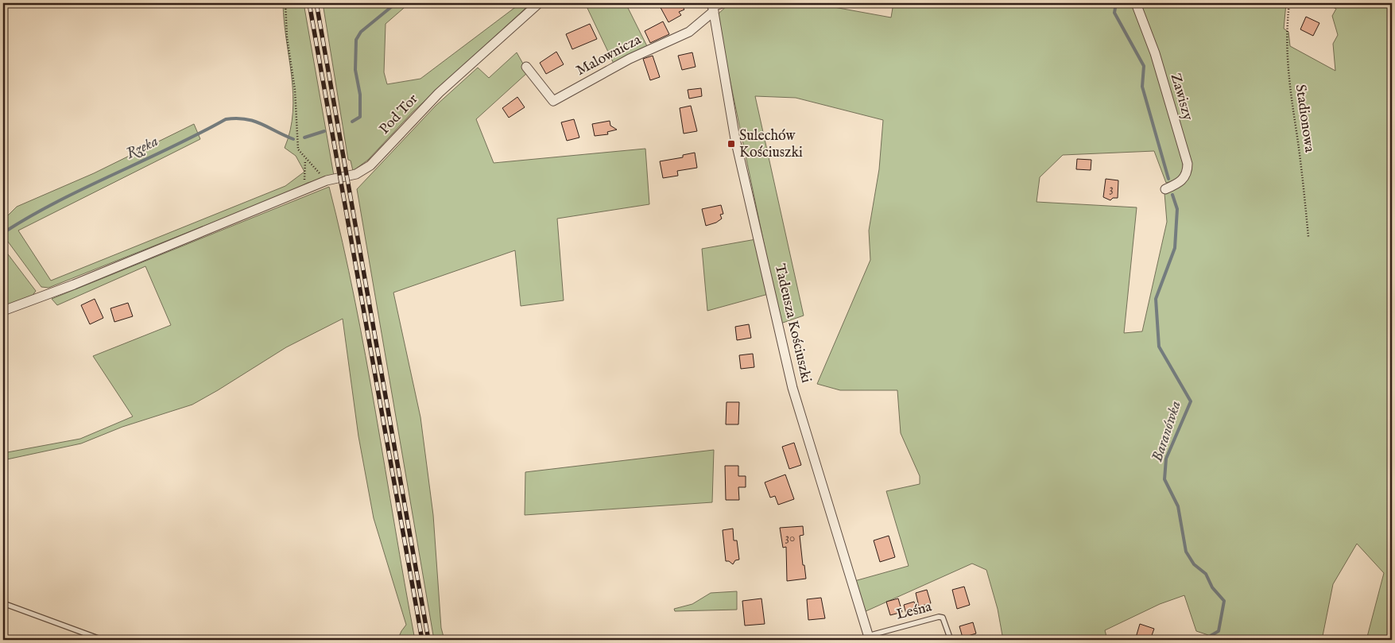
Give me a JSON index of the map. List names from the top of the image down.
{
  "streets": {
    "street": [
      "Malownicza",
      "Zawiszy",
      "Pod Tor",
      "Tadeusza Kościuszki"
    ],
    "lane": ["Leśna"],
    "path": ["Stadionowa"]
  },
  "crossings": [
    ["Malownicza", "Tadeusza Kościuszki"],
    ["Tadeusza Kościuszki", "Leśna"]
  ],
  "water": ["Rzeka", "Baranówka"],
  "places": {
    "transit": ["Sulechów Kościuszki"]
  },
  "house_numbers": ["3", "30"]
}
